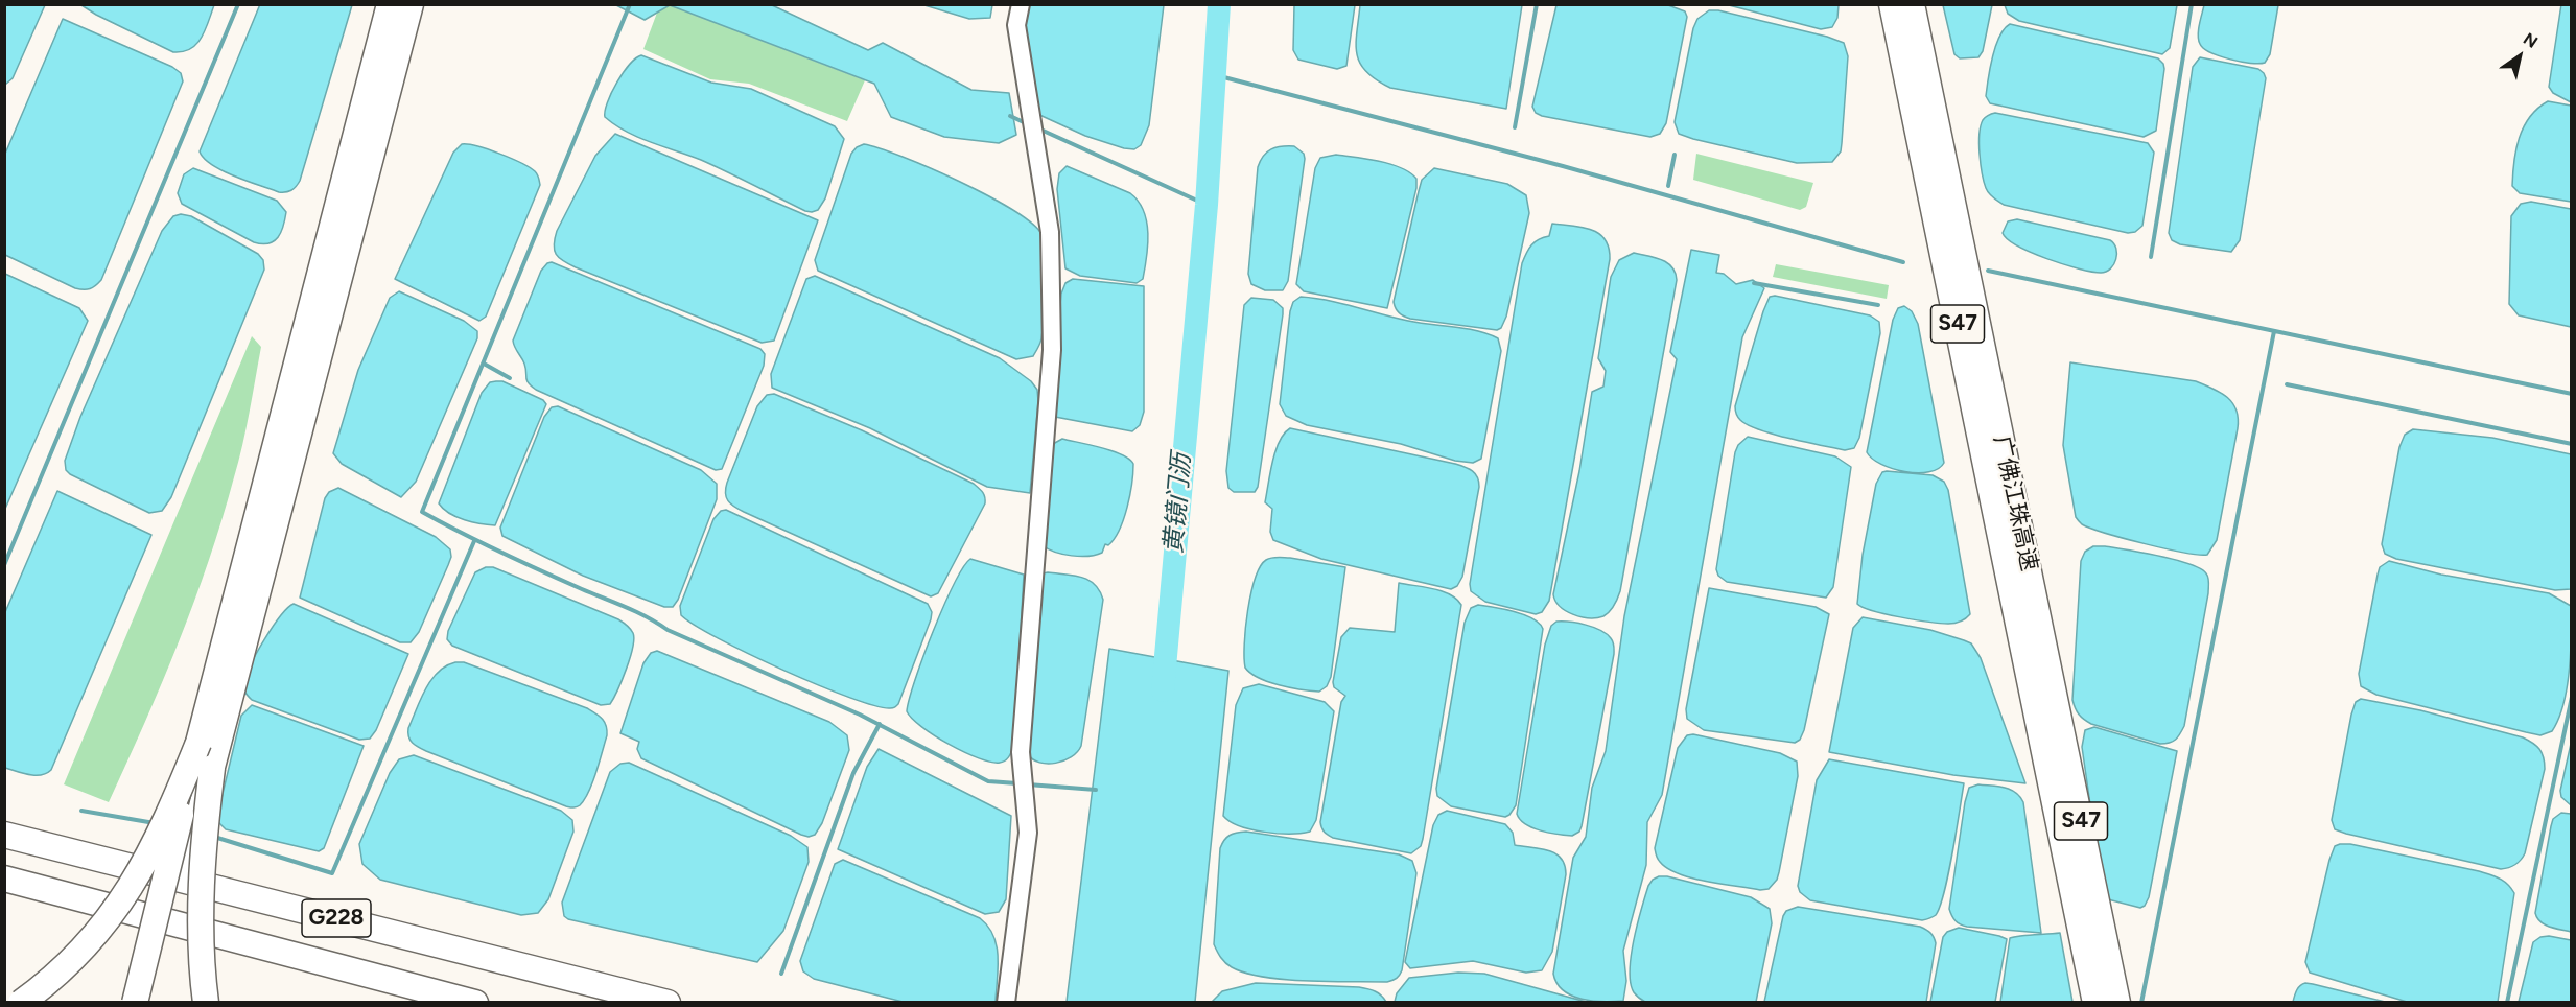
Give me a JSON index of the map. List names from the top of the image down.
{
  "streets": {
    "highway": ["S47", "广佛江珠高速", "G228"]
  },
  "water": ["黄镜门沥"],
  "north": "top right"
}
